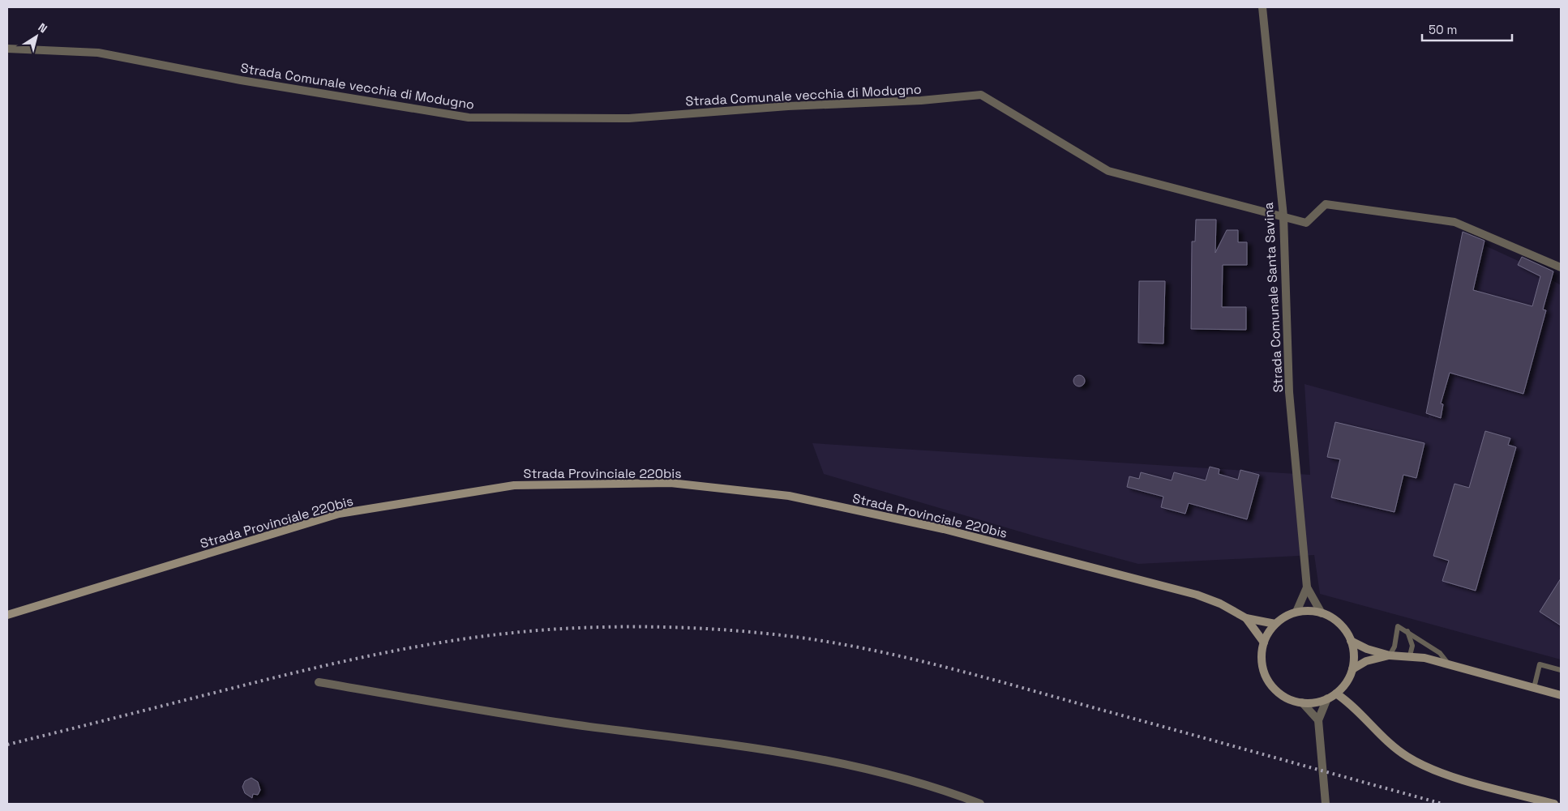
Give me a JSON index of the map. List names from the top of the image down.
{
  "streets": {
    "street": ["Strada Comunale vecchia di Modugno", "Strada Comunale Santa Savina", "Strada Provinciale 220bis"]
  },
  "crossings": [
    ["Strada Comunale vecchia di Modugno", "Strada Comunale Santa Savina"],
    ["Strada Comunale Santa Savina", "Strada Provinciale 220bis"]
  ],
  "scale_bar": "50 m",
  "north": "top right"
}
